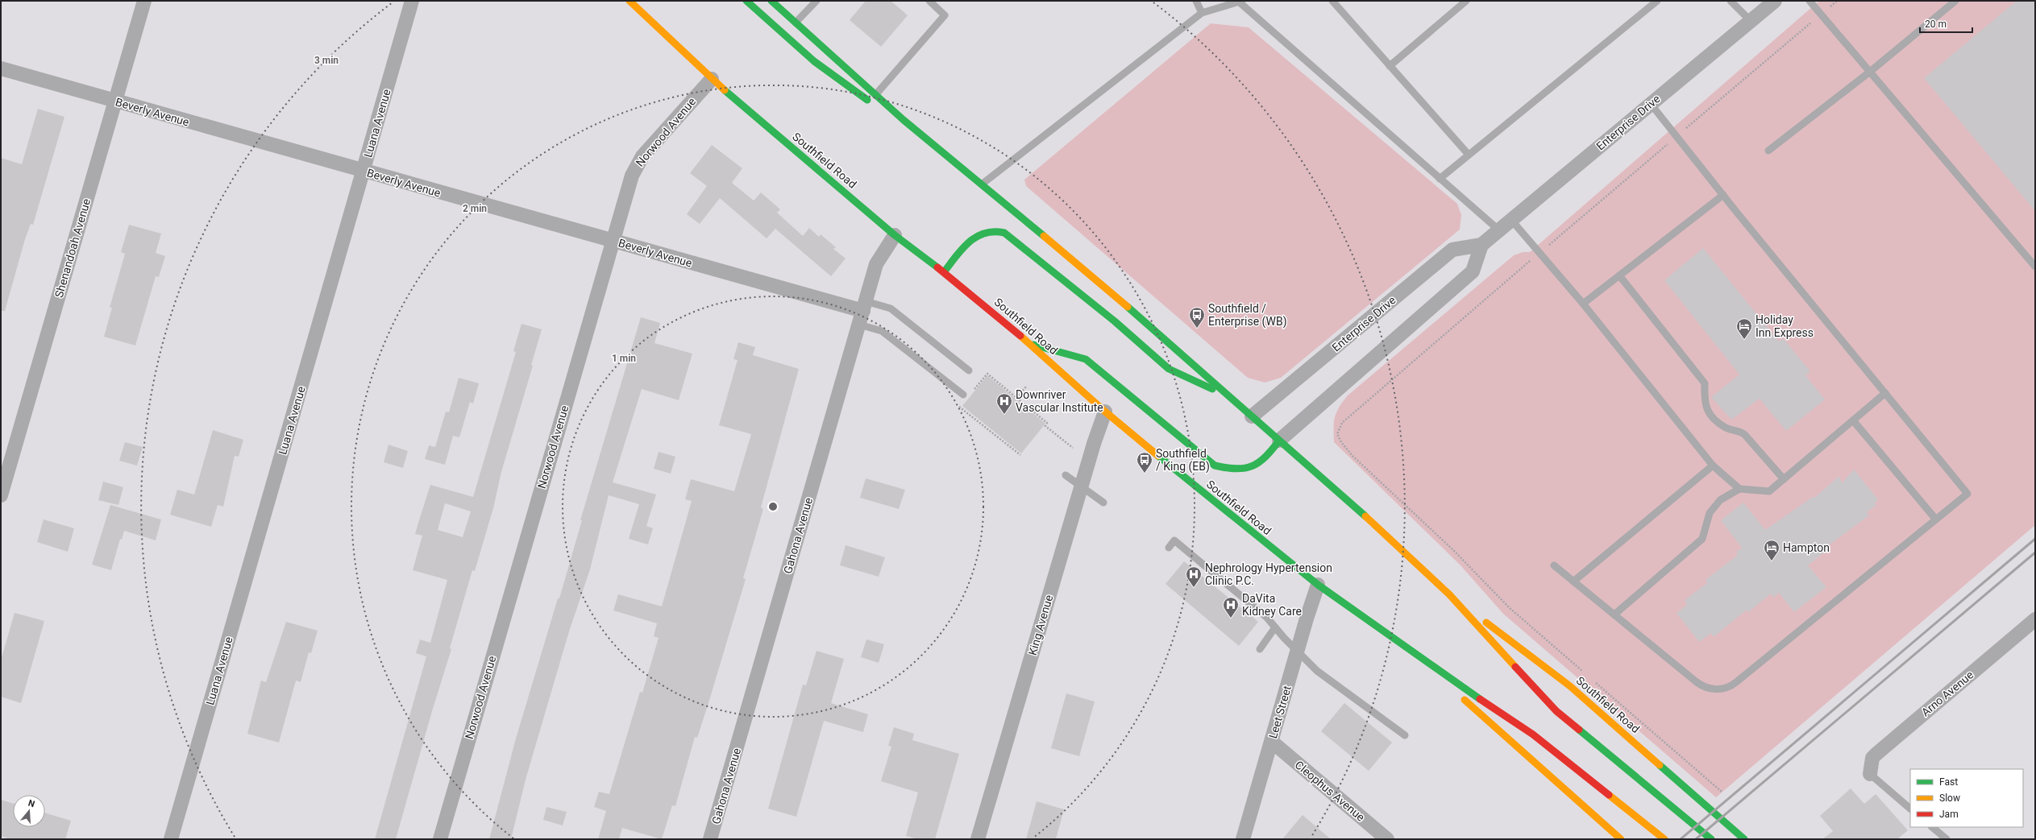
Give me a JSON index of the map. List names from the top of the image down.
{
  "streets": {
    "highway": ["Southfield Road"],
    "street": [
      "Beverly Avenue",
      "Enterprise Drive",
      "Luana Avenue",
      "Norwood Avenue",
      "Shenandoah Avenue",
      "Gahona Avenue",
      "King Avenue",
      "Arno Avenue",
      "Leet Street",
      "Cleophus Avenue"
    ]
  },
  "crossings": [
    ["Beverly Avenue", "Luana Avenue"],
    ["Beverly Avenue", "Norwood Avenue"],
    ["Beverly Avenue", "Shenandoah Avenue"],
    ["Beverly Avenue", "Gahona Avenue"],
    ["Enterprise Drive", "Southfield Road"],
    ["Norwood Avenue", "Southfield Road"],
    ["Southfield Road", "Gahona Avenue"],
    ["Southfield Road", "King Avenue"],
    ["Southfield Road", "Leet Street"],
    ["Leet Street", "Cleophus Avenue"]
  ],
  "places": {
    "bus stop": ["Southfield / Enterprise (WB)", "Southfield / King (EB)"],
    "hotel": ["Holiday Inn Express", "Hampton"],
    "hospital": ["Downriver Vascular Institute", "Nephrology Hypertension Clinic P.C.", "DaVita Kidney Care"]
  },
  "legend": ["Fast", "Slow", "Jam"],
  "scale_bar": "20 m",
  "north": "top",
  "rings": ["3 min", "2 min", "1 min"]
}
